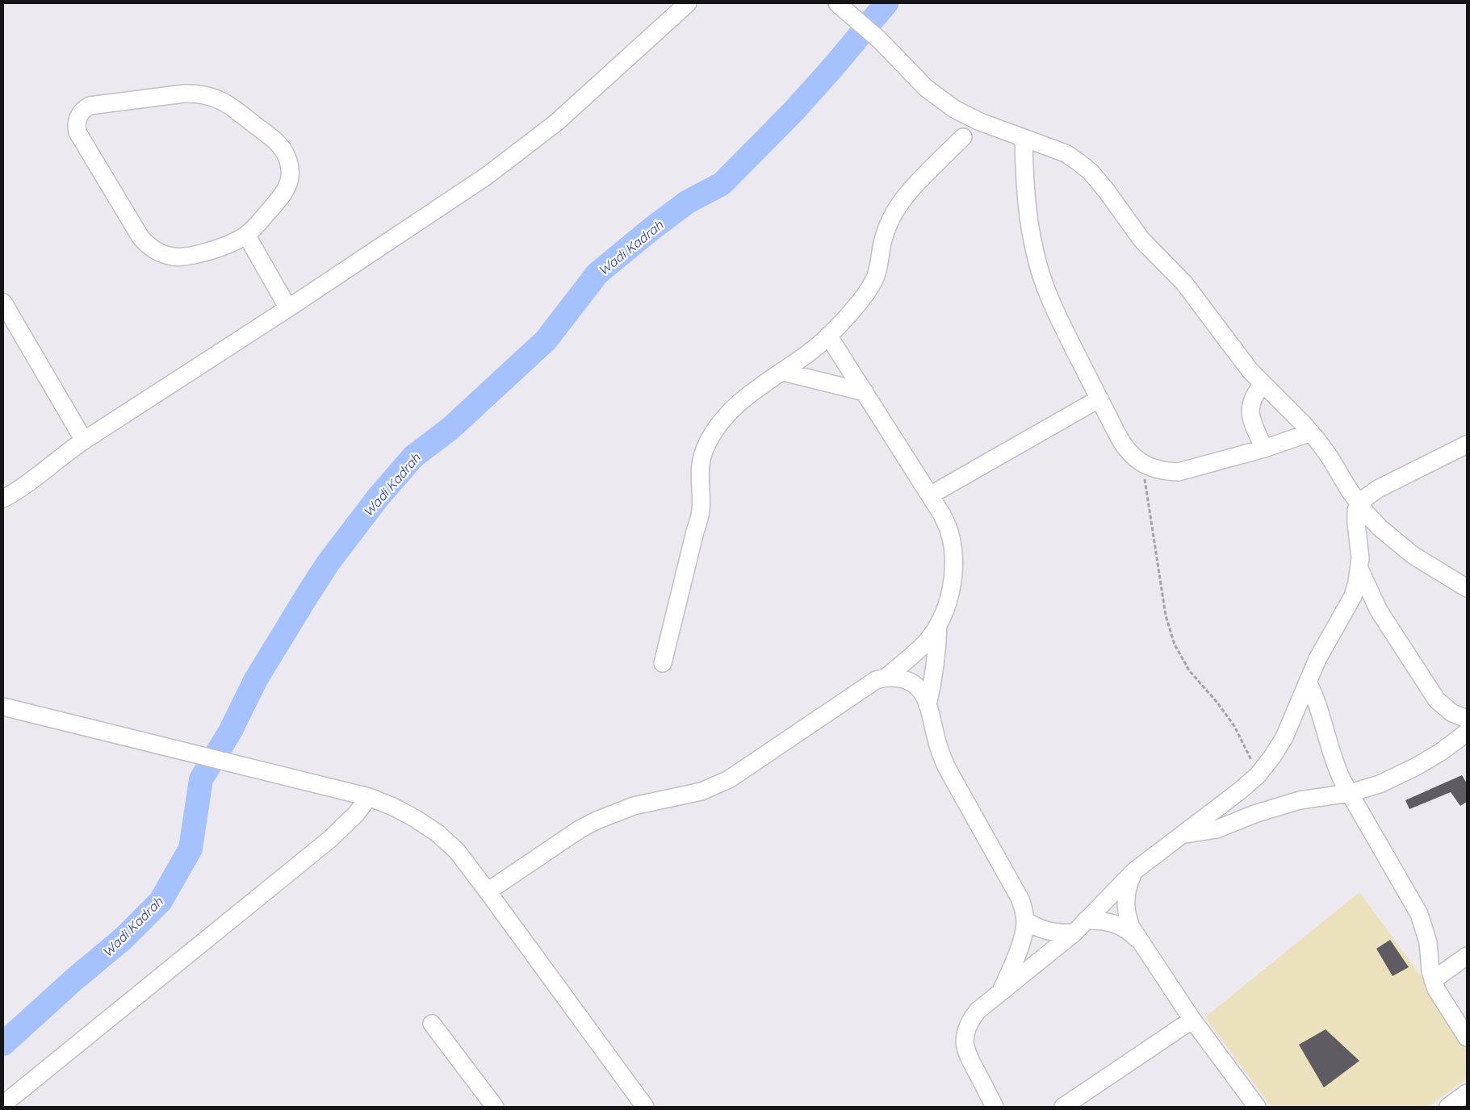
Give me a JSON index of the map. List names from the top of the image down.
{
  "water": ["Wadi Kadrah"]
}
